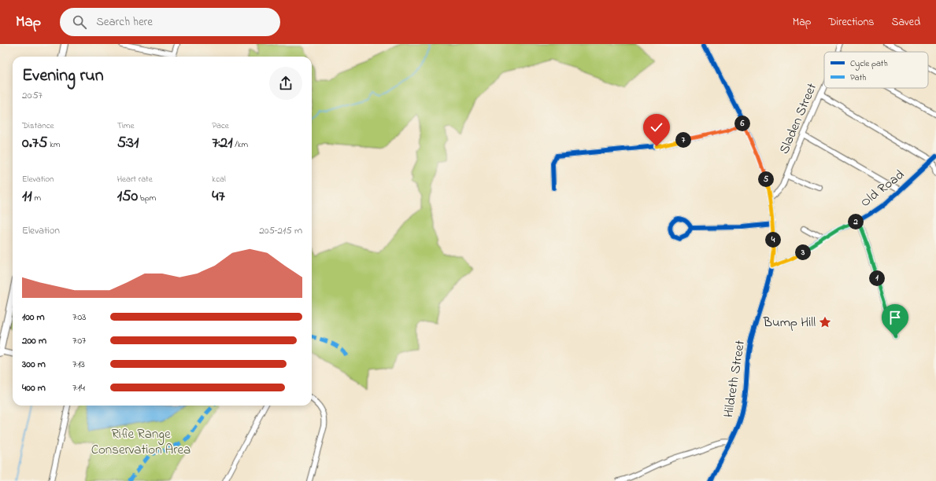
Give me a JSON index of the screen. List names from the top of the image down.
{
  "streets": {
    "street": ["Sladen Street", "Old Road", "Hildreth Street"]
  },
  "crossings": [
    ["Sladen Street", "Hildreth Street"],
    ["Old Road", "Hildreth Street"]
  ],
  "parks": ["Rifle Range Conservation Area"],
  "places": {
    "place": ["Bump Hill"]
  },
  "legend": ["Cycle path", "Path"],
  "page": {
    "header": "Map",
    "search": "Search here",
    "nav": ["Map", "Directions", "Saved"],
    "heading": ["Evening run", "20:57"],
    "stats": [
      ["Distance", "0.75 km"],
      ["Time", "5:31"],
      ["Pace", "7:21 /km"],
      ["Elevation", "11 m"],
      ["Heart rate", "150 bpm"],
      ["kcal", "47"]
    ],
    "pins": [
      "6",
      "7",
      "5",
      "2",
      "4",
      "3",
      "1"
    ],
    "chart": ["Elevation", "205–215 m"],
    "list": [
      {
        "name": "100 m",
        "note": "7:03"
      },
      {
        "name": "200 m",
        "note": "7:07"
      },
      {
        "name": "300 m",
        "note": "7:13"
      },
      {
        "name": "400 m",
        "note": "7:14"
      }
    ]
  }
}
